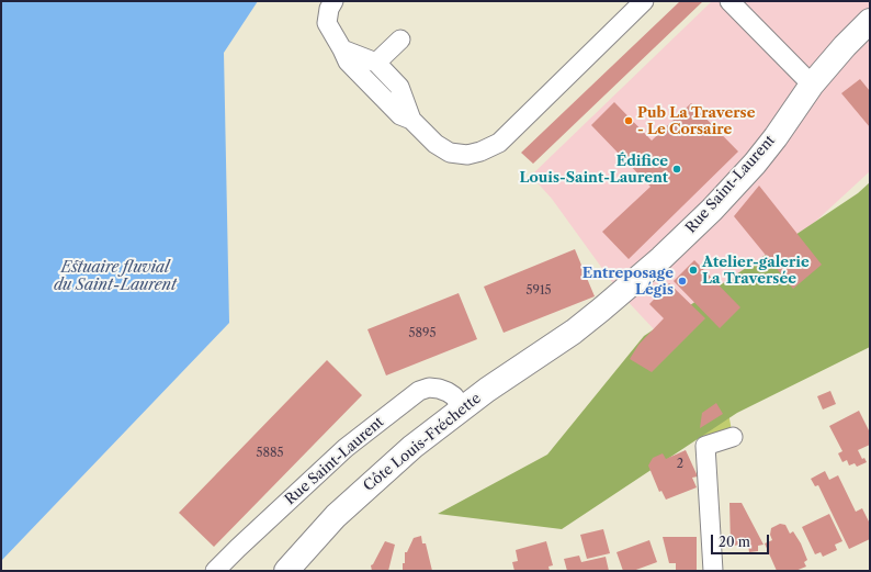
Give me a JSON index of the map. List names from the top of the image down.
{
  "streets": {
    "main road": ["Rue Saint-Laurent", "Côte Louis-Fréchette"]
  },
  "crossings": [
    ["Rue Saint-Laurent", "Côte Louis-Fréchette"]
  ],
  "water": ["Estuaire fluvial du Saint-Laurent"],
  "places": [
    "Pub La Traverse - Le Corsaire",
    "Édifice Louis-Saint-Laurent",
    "Atelier-galerie La Traversée",
    "Entreposage Légis"
  ],
  "house_numbers": [
    "5915",
    "5895",
    "5885",
    "2"
  ],
  "scale_bar": "20 m"
}
